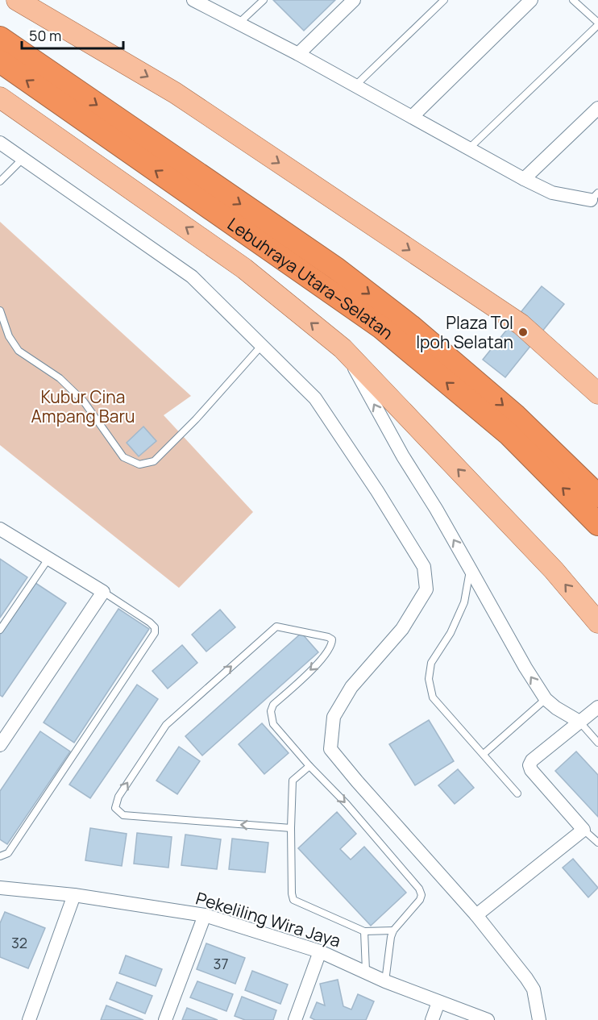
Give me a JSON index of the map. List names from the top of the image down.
{
  "streets": {
    "highway": ["Lebuhraya Utara–Selatan"],
    "street": ["Pekeliling Wira Jaya"]
  },
  "parks": ["Kubur Cina Ampang Baru"],
  "places": ["Plaza Tol Ipoh Selatan"],
  "house_numbers": ["32", "37"],
  "scale_bar": "50 m"
}
